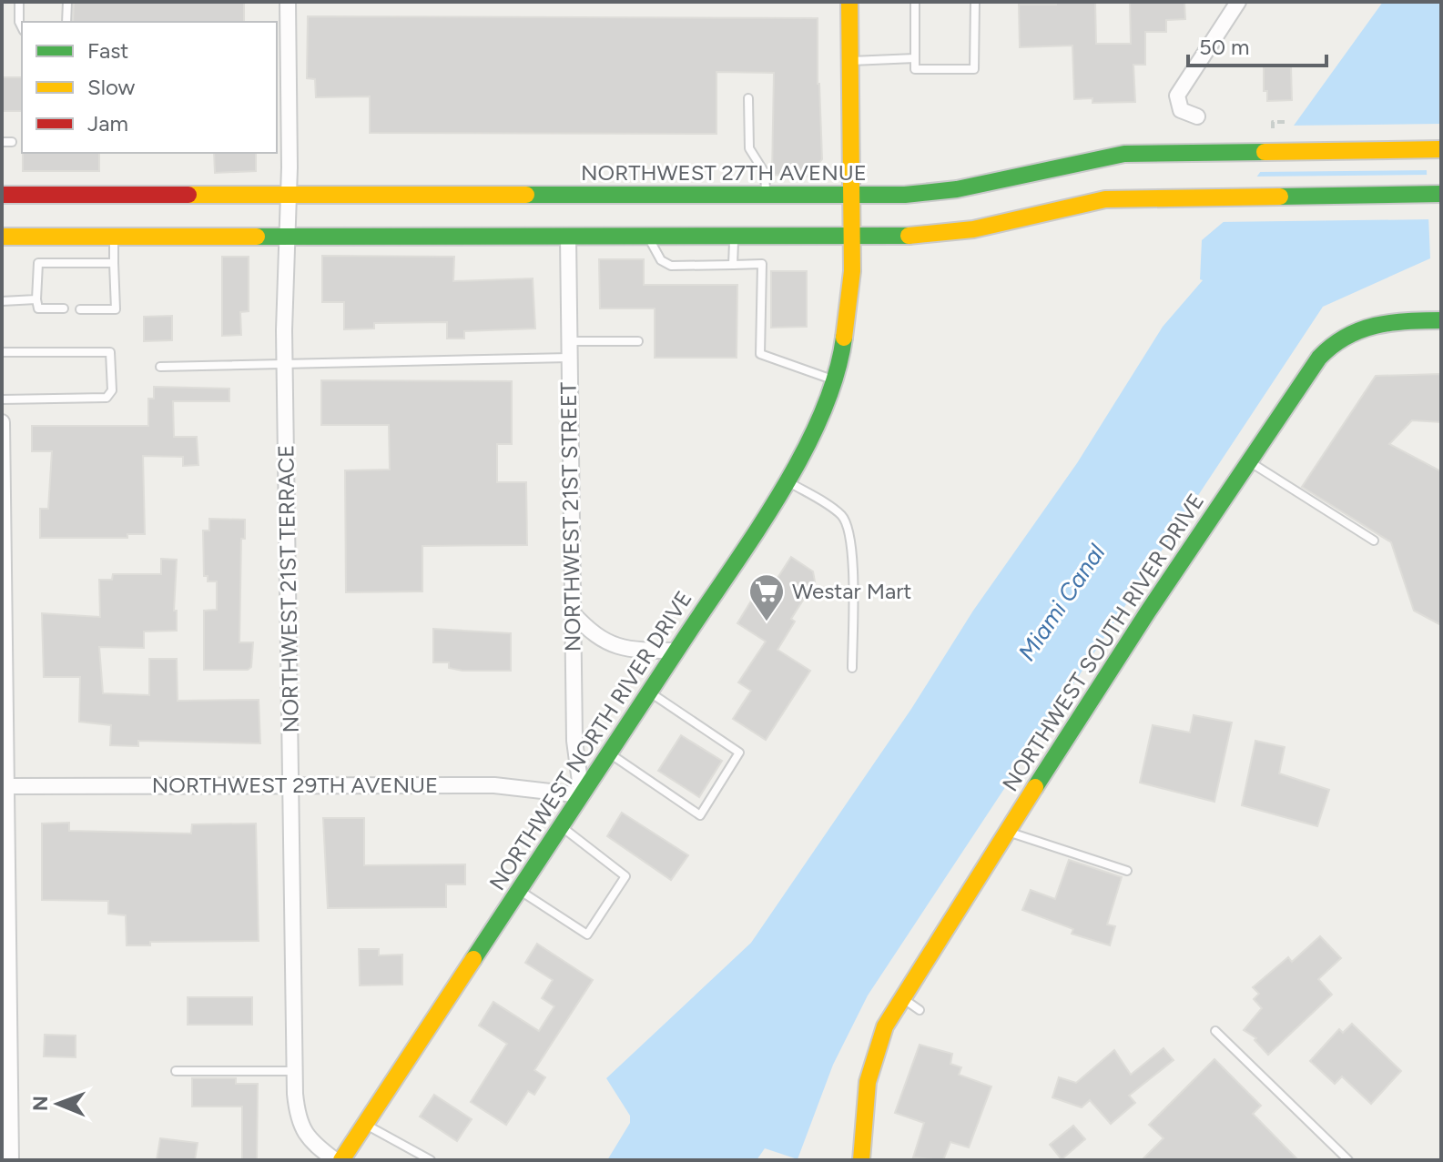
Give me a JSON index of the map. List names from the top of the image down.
{
  "streets": {
    "main road": ["NORTHWEST 27TH AVENUE", "NORTHWEST SOUTH RIVER DRIVE", "NORTHWEST NORTH RIVER DRIVE"],
    "street": ["NORTHWEST 21ST STREET", "NORTHWEST 21ST TERRACE", "NORTHWEST 29TH AVENUE"]
  },
  "crossings": [
    ["NORTHWEST 27TH AVENUE", "NORTHWEST 21ST TERRACE"],
    ["NORTHWEST 27TH AVENUE", "NORTHWEST NORTH RIVER DRIVE"],
    ["NORTHWEST 21ST STREET", "NORTHWEST NORTH RIVER DRIVE"],
    ["NORTHWEST 21ST STREET", "NORTHWEST 29TH AVENUE"],
    ["NORTHWEST 21ST TERRACE", "NORTHWEST 29TH AVENUE"],
    ["NORTHWEST NORTH RIVER DRIVE", "NORTHWEST 29TH AVENUE"]
  ],
  "water": ["Miami Canal"],
  "places": {
    "supermarket": ["Westar Mart"]
  },
  "legend": ["Fast", "Slow", "Jam"],
  "scale_bar": "50 m",
  "north": "left"
}
